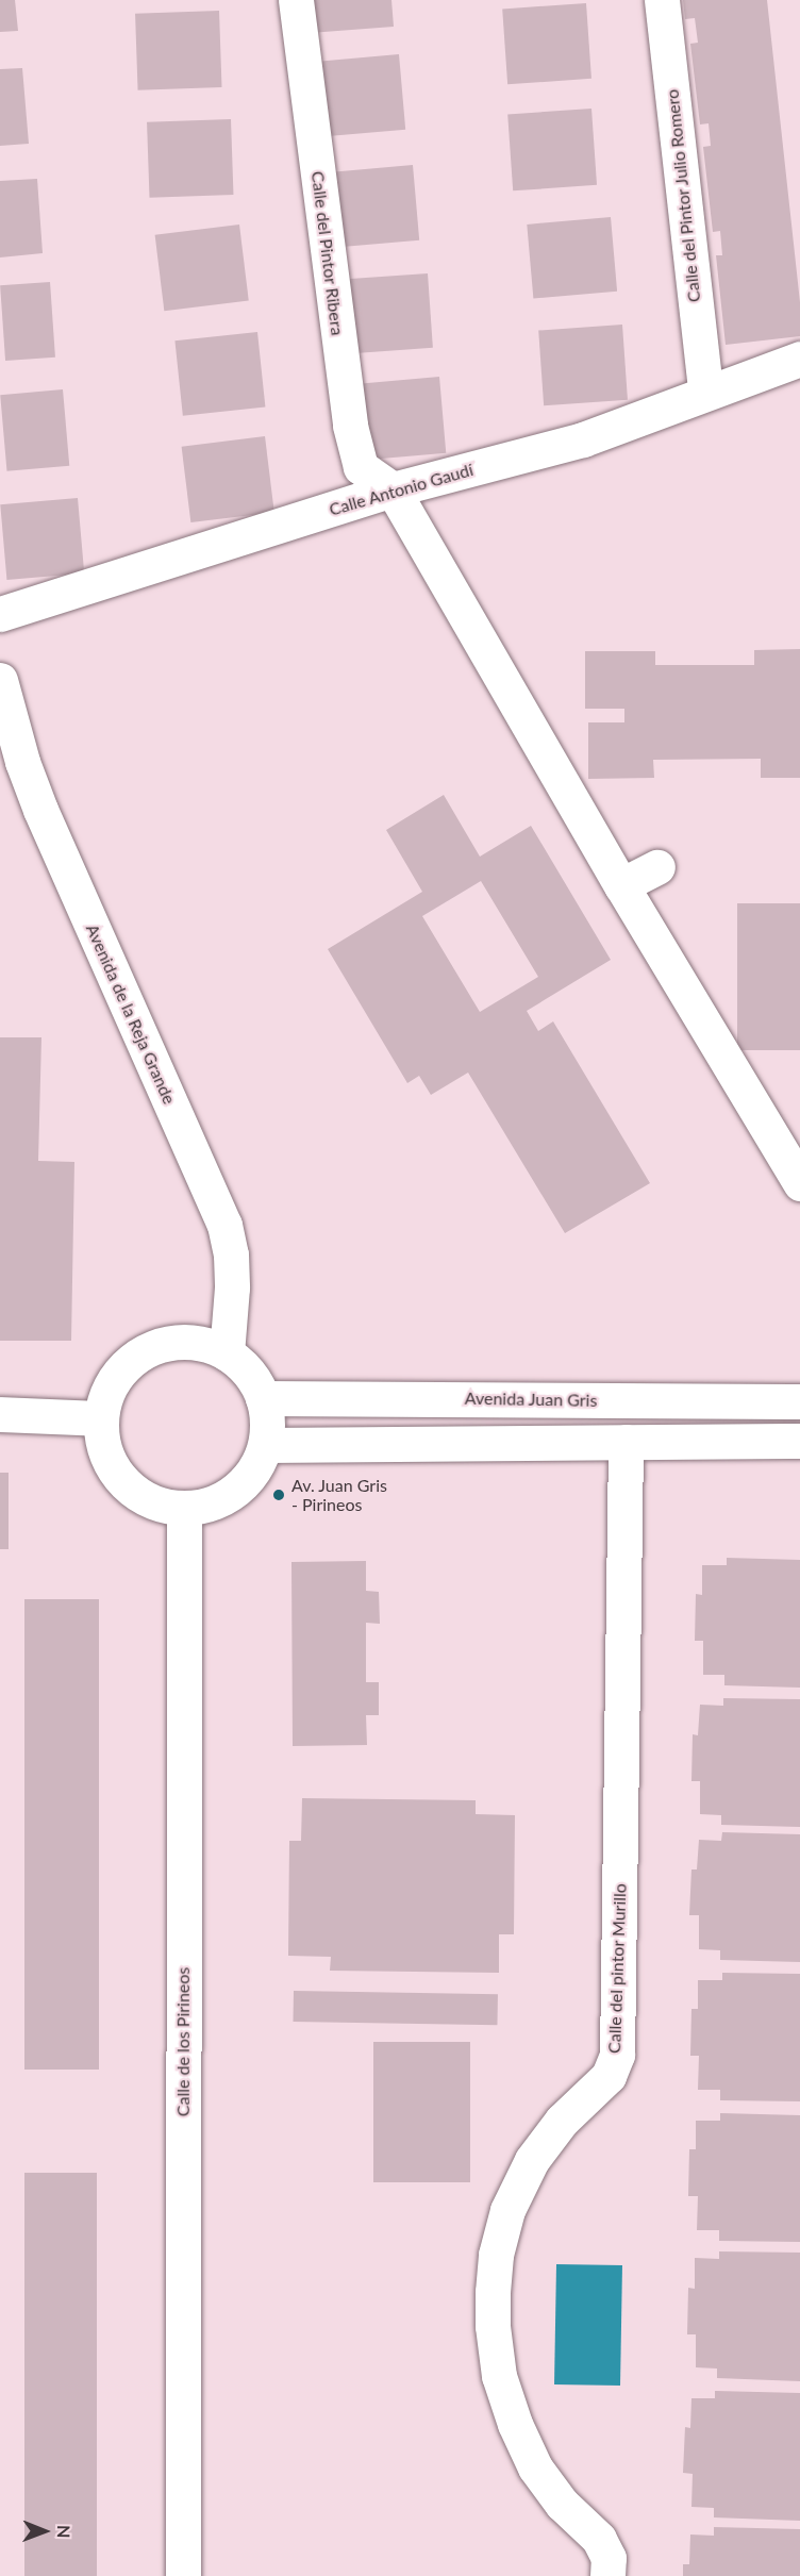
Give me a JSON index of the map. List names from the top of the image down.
{
  "streets": {
    "street": [
      "Calle del Pintor Julio Romero",
      "Calle del Pintor Ribera",
      "Calle Antonio Gaudí",
      "Avenida de la Reja Grande",
      "Avenida Juan Gris",
      "Calle del pintor Murillo",
      "Calle de los Pirineos"
    ]
  },
  "crossings": [
    ["Calle del Pintor Julio Romero", "Calle Antonio Gaudí"],
    ["Calle del Pintor Ribera", "Calle Antonio Gaudí"],
    ["Avenida de la Reja Grande", "Avenida Juan Gris"],
    ["Avenida de la Reja Grande", "Calle de los Pirineos"],
    ["Avenida Juan Gris", "Calle de los Pirineos"]
  ],
  "places": ["Av. Juan Gris - Pirineos"],
  "north": "right"
}
